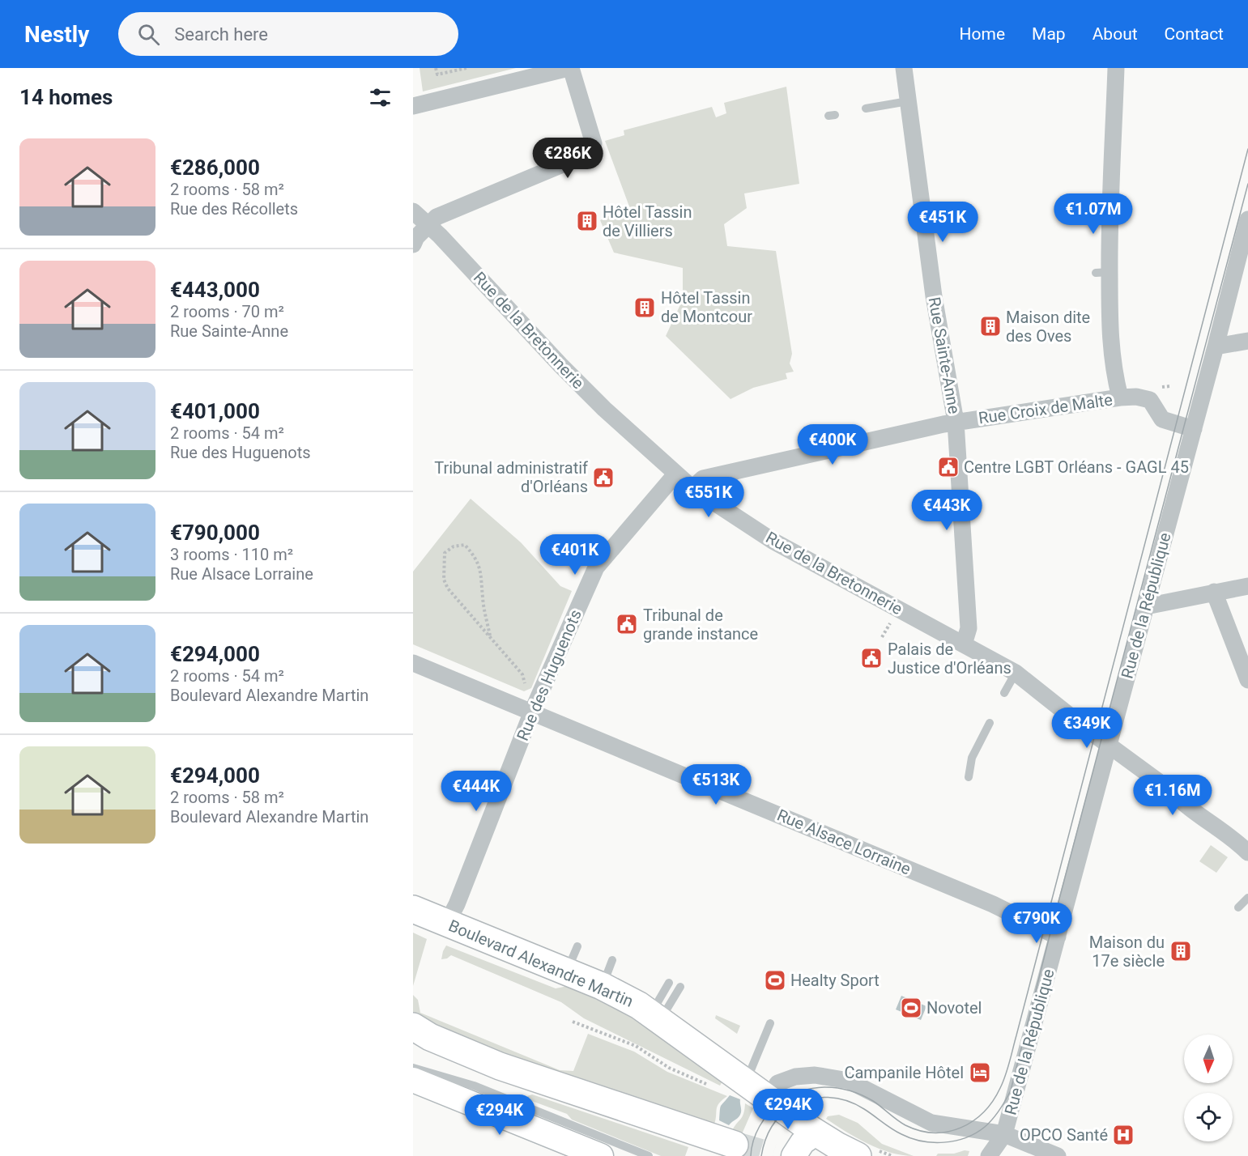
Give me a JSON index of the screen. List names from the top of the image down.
{
  "streets": {
    "main road": ["Boulevard Alexandre Martin"],
    "street": [
      "Rue de la Bretonnerie",
      "Rue Sainte-Anne",
      "Rue Croix de Malte",
      "Rue de la République",
      "Rue des Huguenots",
      "Rue Alsace Lorraine"
    ]
  },
  "crossings": [
    ["Rue de la Bretonnerie", "Rue Sainte-Anne"],
    ["Rue de la Bretonnerie", "Rue Croix de Malte"],
    ["Rue de la Bretonnerie", "Rue de la République"],
    ["Rue de la Bretonnerie", "Rue des Huguenots"],
    ["Rue Sainte-Anne", "Rue Croix de Malte"],
    ["Rue Croix de Malte", "Rue de la République"],
    ["Rue de la République", "Rue Alsace Lorraine"],
    ["Rue des Huguenots", "Rue Alsace Lorraine"],
    ["Rue des Huguenots", "Boulevard Alexandre Martin"]
  ],
  "places": {
    "building": [
      "Hôtel Tassin de Villiers",
      "Hôtel Tassin de Montcour",
      "Maison dite des Oves",
      "Maison du 17e siècle"
    ],
    "public building": [
      "Centre LGBT Orléans - GAGL 45",
      "Tribunal administratif d'Orléans",
      "Tribunal de grande instance",
      "Palais de Justice d'Orléans"
    ],
    "sports": ["Healty Sport", "Novotel"],
    "hotel": ["Campanile Hôtel"],
    "hospital": ["OPCO Santé"]
  },
  "north": "bottom",
  "page": {
    "header": "Nestly",
    "search": "Search here",
    "nav": [
      "Home",
      "Map",
      "About",
      "Contact"
    ],
    "heading": "14 homes",
    "list": [
      {
        "name": "€286,000",
        "note": "2 rooms · 58 m² · Rue des Récollets"
      },
      {
        "name": "€443,000",
        "note": "2 rooms · 70 m² · Rue Sainte-Anne"
      },
      {
        "name": "€401,000",
        "note": "2 rooms · 54 m² · Rue des Huguenots"
      },
      {
        "name": "€790,000",
        "note": "3 rooms · 110 m² · Rue Alsace Lorraine"
      },
      {
        "name": "€294,000",
        "note": "2 rooms · 54 m² · Boulevard Alexandre Martin"
      },
      {
        "name": "€294,000",
        "note": "2 rooms · 58 m² · Boulevard Alexandre Martin"
      }
    ],
    "price": [
      "€286K",
      "€1.07M",
      "€451K",
      "€400K",
      "€551K",
      "€443K",
      "€401K",
      "€349K",
      "€513K",
      "€444K",
      "€1.16M",
      "€790K",
      "€294K",
      "€294K"
    ]
  }
}
